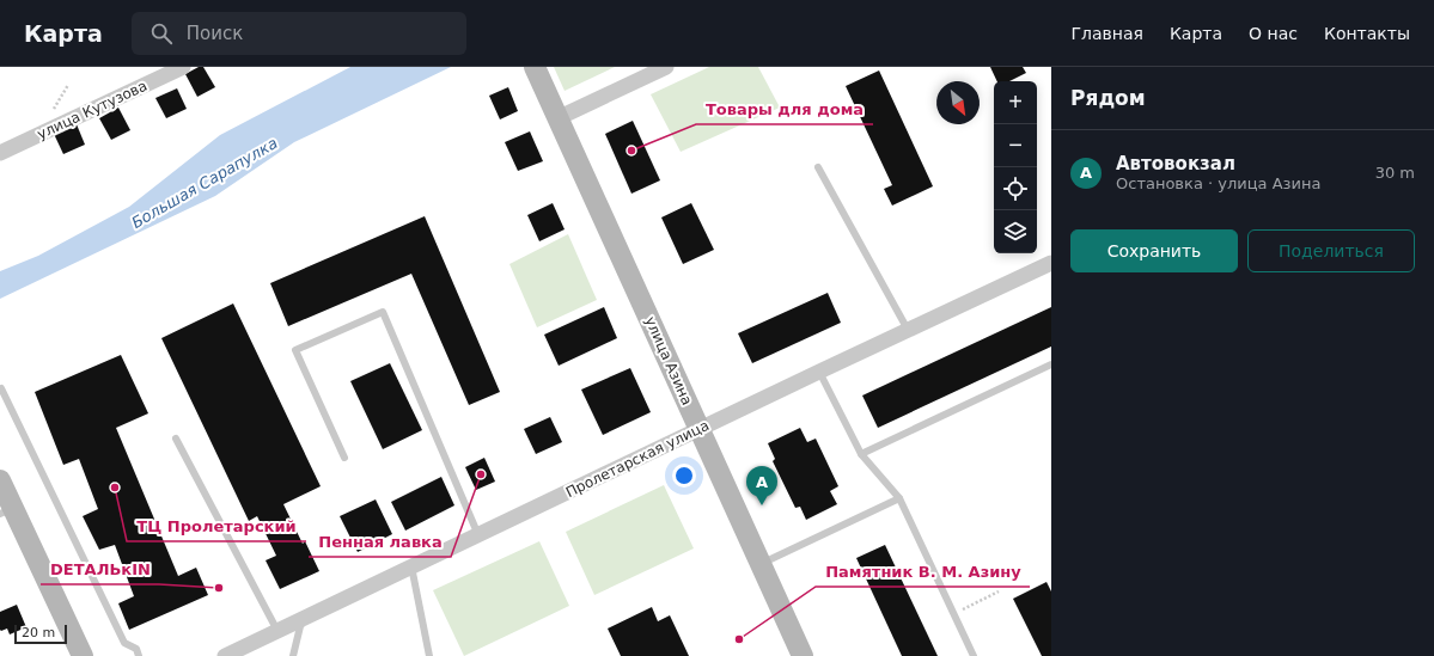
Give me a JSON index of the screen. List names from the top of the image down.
{
  "streets": {
    "main road": ["улица Азина"],
    "street": ["улица Кутузова", "Пролетарская улица"]
  },
  "crossings": [
    ["улица Азина", "Пролетарская улица"]
  ],
  "water": ["Большая Сарапулка"],
  "places": [
    "Товары для дома",
    "Пенная лавка",
    "ТЦ Пролетарский",
    "DЕТАЛЬкIN",
    "Памятник В. М. Азину"
  ],
  "scale_bar": "20 m",
  "north": "bottom right",
  "page": {
    "header": "Карта",
    "search": "Поиск",
    "nav": [
      "Главная",
      "Карта",
      "О нас",
      "Контакты"
    ],
    "heading": "Рядом",
    "map_buttons": ["+", "−"],
    "list": [
      {
        "mark": "A",
        "name": "Автовокзал",
        "note": "Остановка · улица Азина",
        "value": "30 m"
      }
    ],
    "buttons": ["Сохранить", "Поделиться"],
    "pins": "A",
    "scale": "20 m"
  }
}
